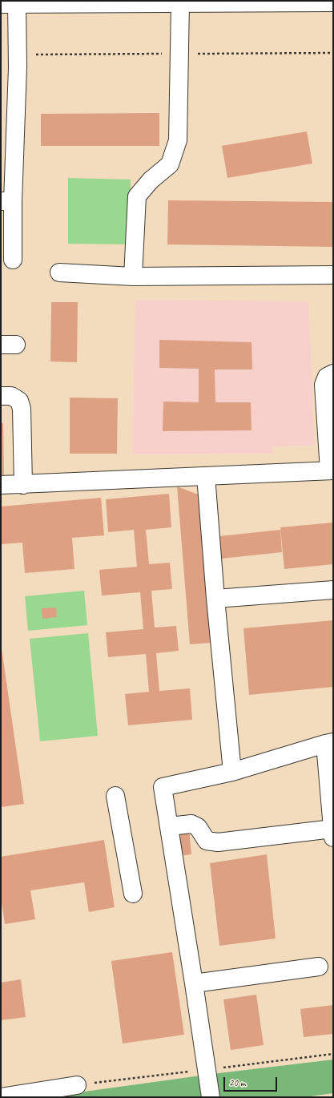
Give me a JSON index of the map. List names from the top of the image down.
{
  "scale_bar": "20 m"
}
